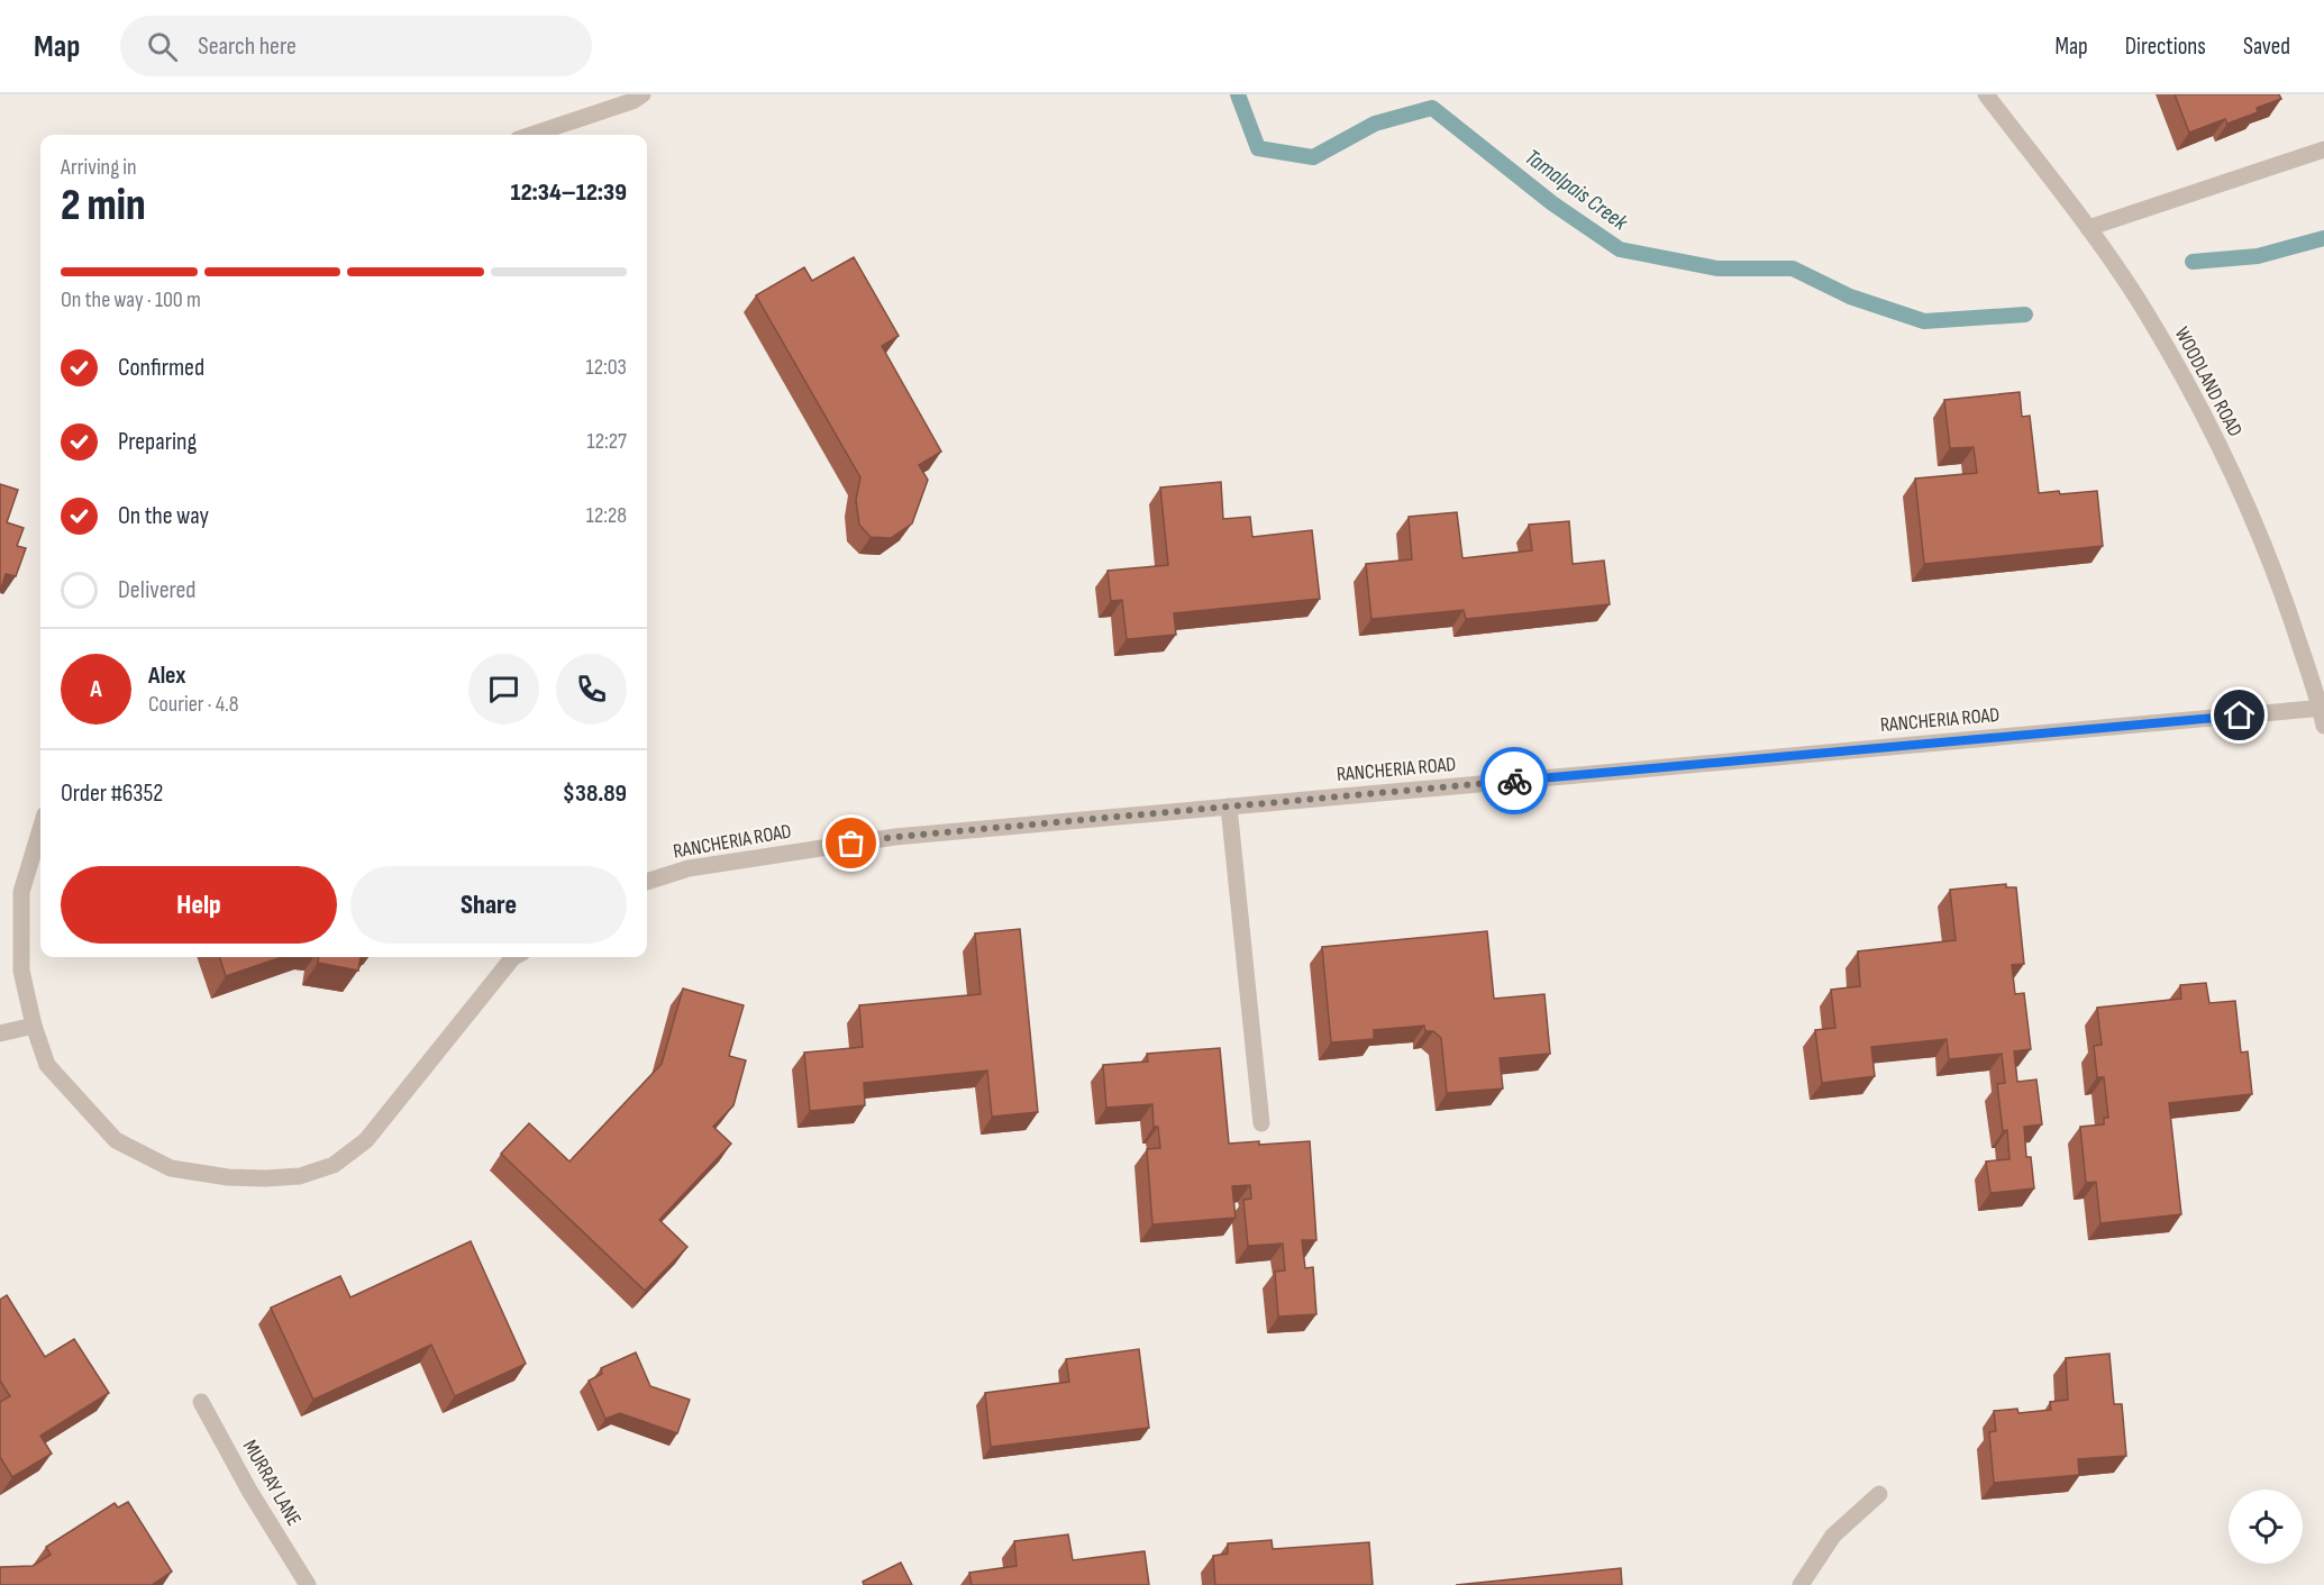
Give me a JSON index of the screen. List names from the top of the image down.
{
  "streets": {
    "street": ["WOODLAND ROAD", "RANCHERIA ROAD", "MURRAY LANE"]
  },
  "crossings": [
    ["WOODLAND ROAD", "RANCHERIA ROAD"]
  ],
  "water": ["Tamalpais Creek"],
  "page": {
    "header": "Map",
    "search": "Search here",
    "nav": ["Map", "Directions", "Saved"],
    "heading": ["2 min", "Arriving in", "12:34–12:39"],
    "panel": [
      "Alex",
      "Courier · 4.8",
      "Order #6352",
      "$38.89"
    ],
    "bar": "On the way · 100 m",
    "list": [
      ["Confirmed", "12:03"],
      ["Preparing", "12:27"],
      ["On the way", "12:28"],
      "Delivered"
    ],
    "round": "A",
    "buttons": ["Help", "Share"]
  }
}
